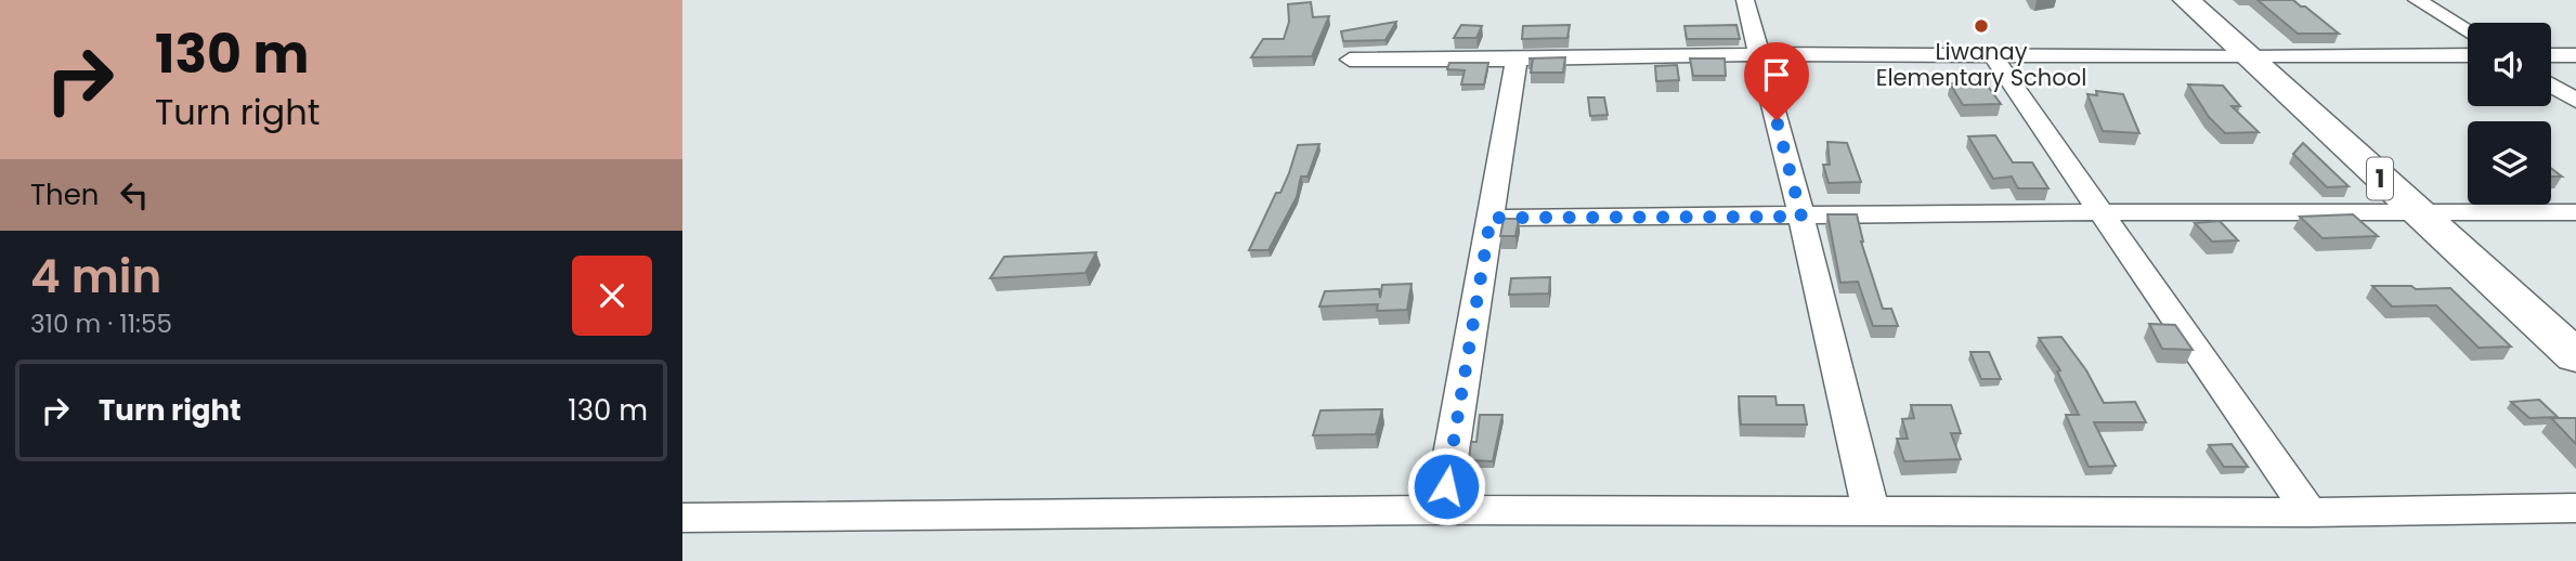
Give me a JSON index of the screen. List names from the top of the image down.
{
  "streets": {
    "highway": ["1"]
  },
  "places": ["Liwanay Elementary School"],
  "page": {
    "turn": ["130 m", "Turn right"],
    "then": "Then",
    "heading": ["4 min", "310 m · 11:55"],
    "list": [
      {
        "name": "Turn right",
        "value": "130 m"
      }
    ]
  }
}
